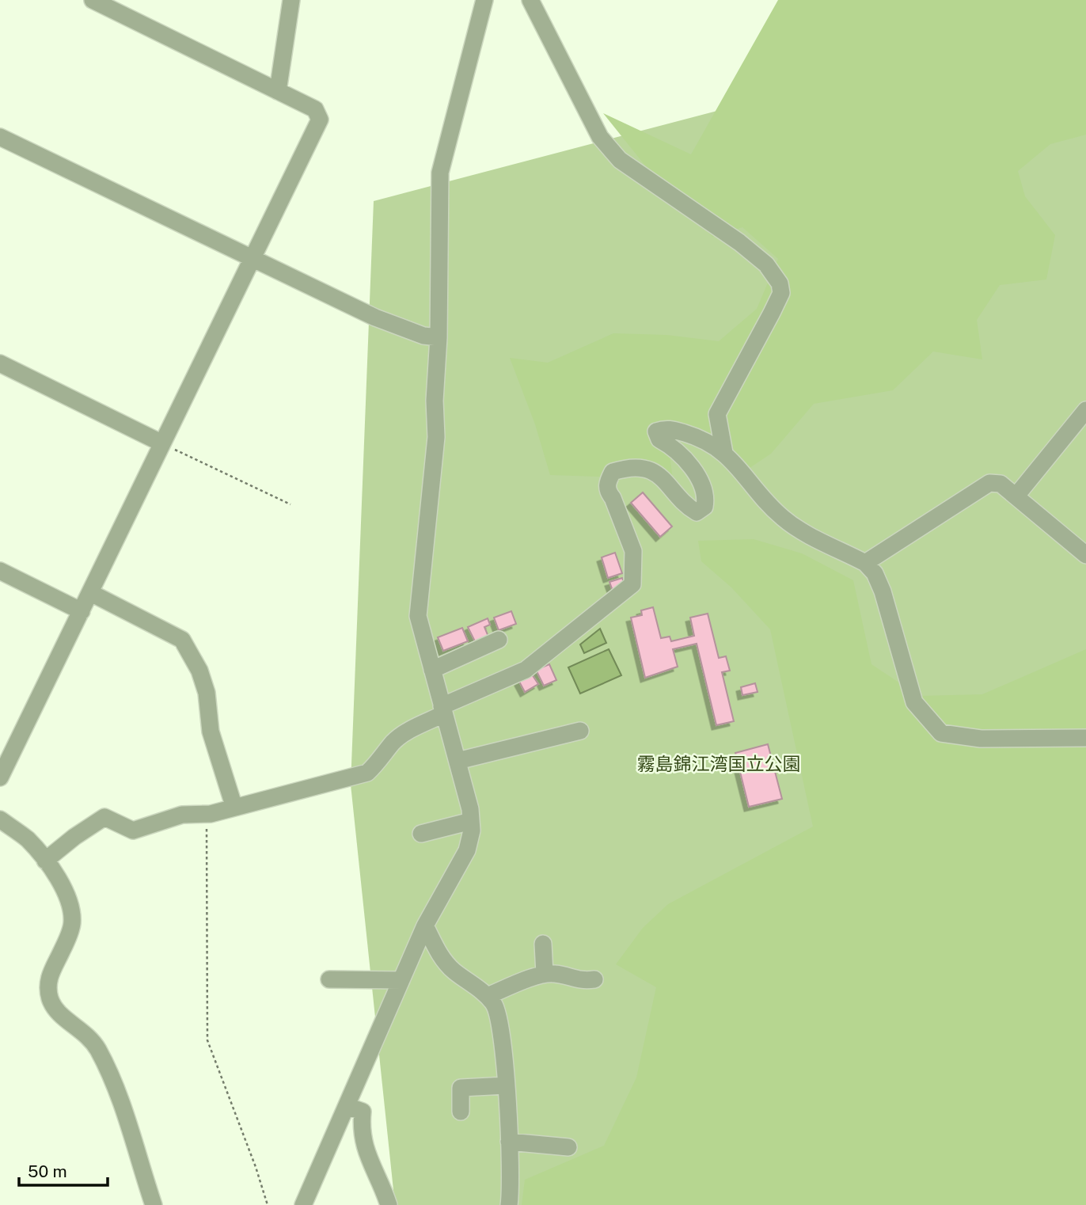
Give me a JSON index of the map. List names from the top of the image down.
{
  "parks": ["霧島錦江湾国立公園"],
  "scale_bar": "50 m"
}
